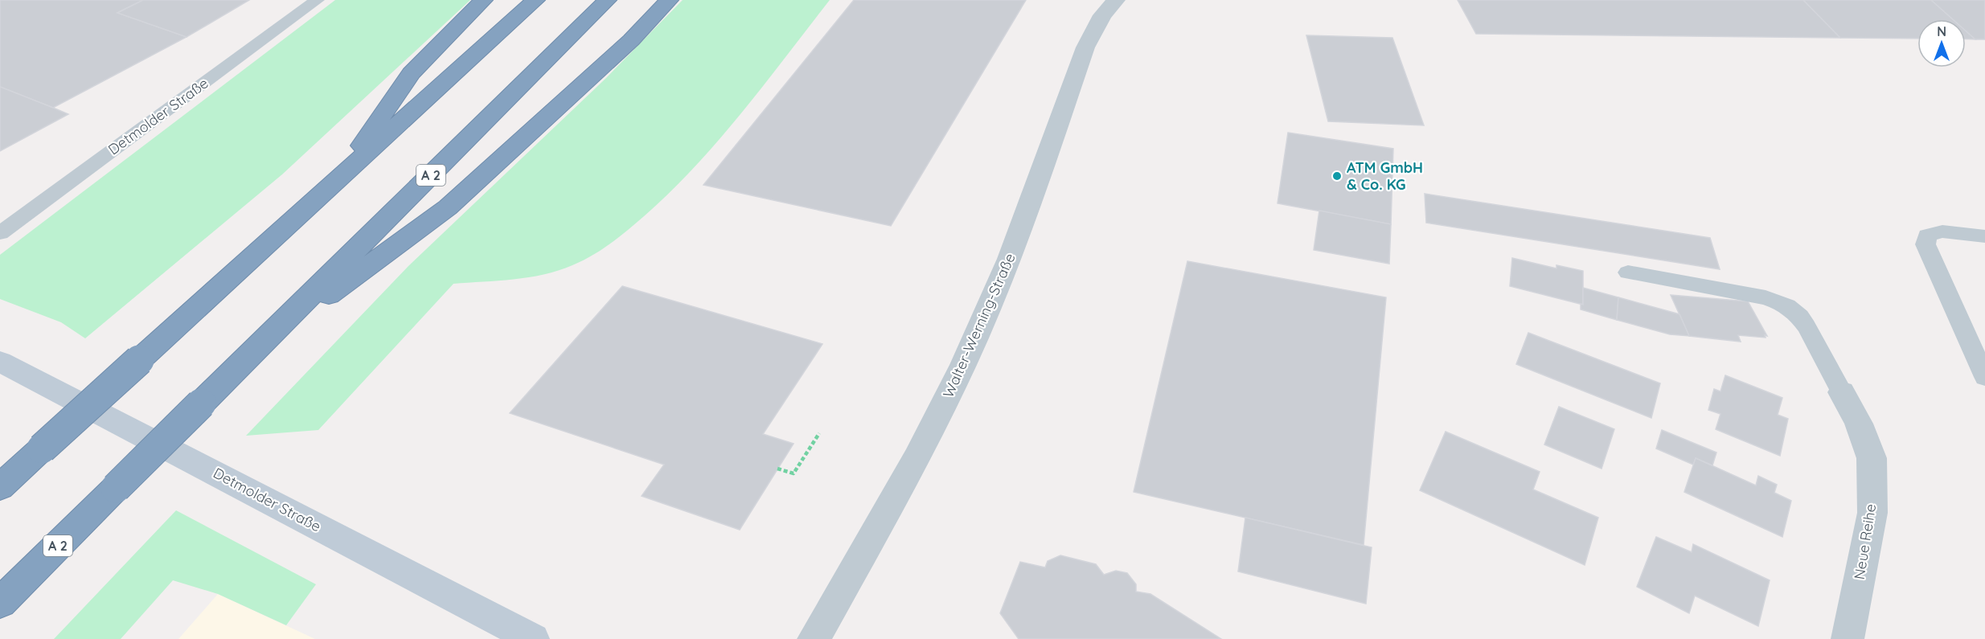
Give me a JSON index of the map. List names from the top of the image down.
{
  "streets": {
    "highway": ["A 2"],
    "street": ["Detmolder Straße", "Walter-Werning-Straße", "Neue Reihe"]
  },
  "places": ["ATM GmbH & Co. KG"],
  "north": "top"
}
